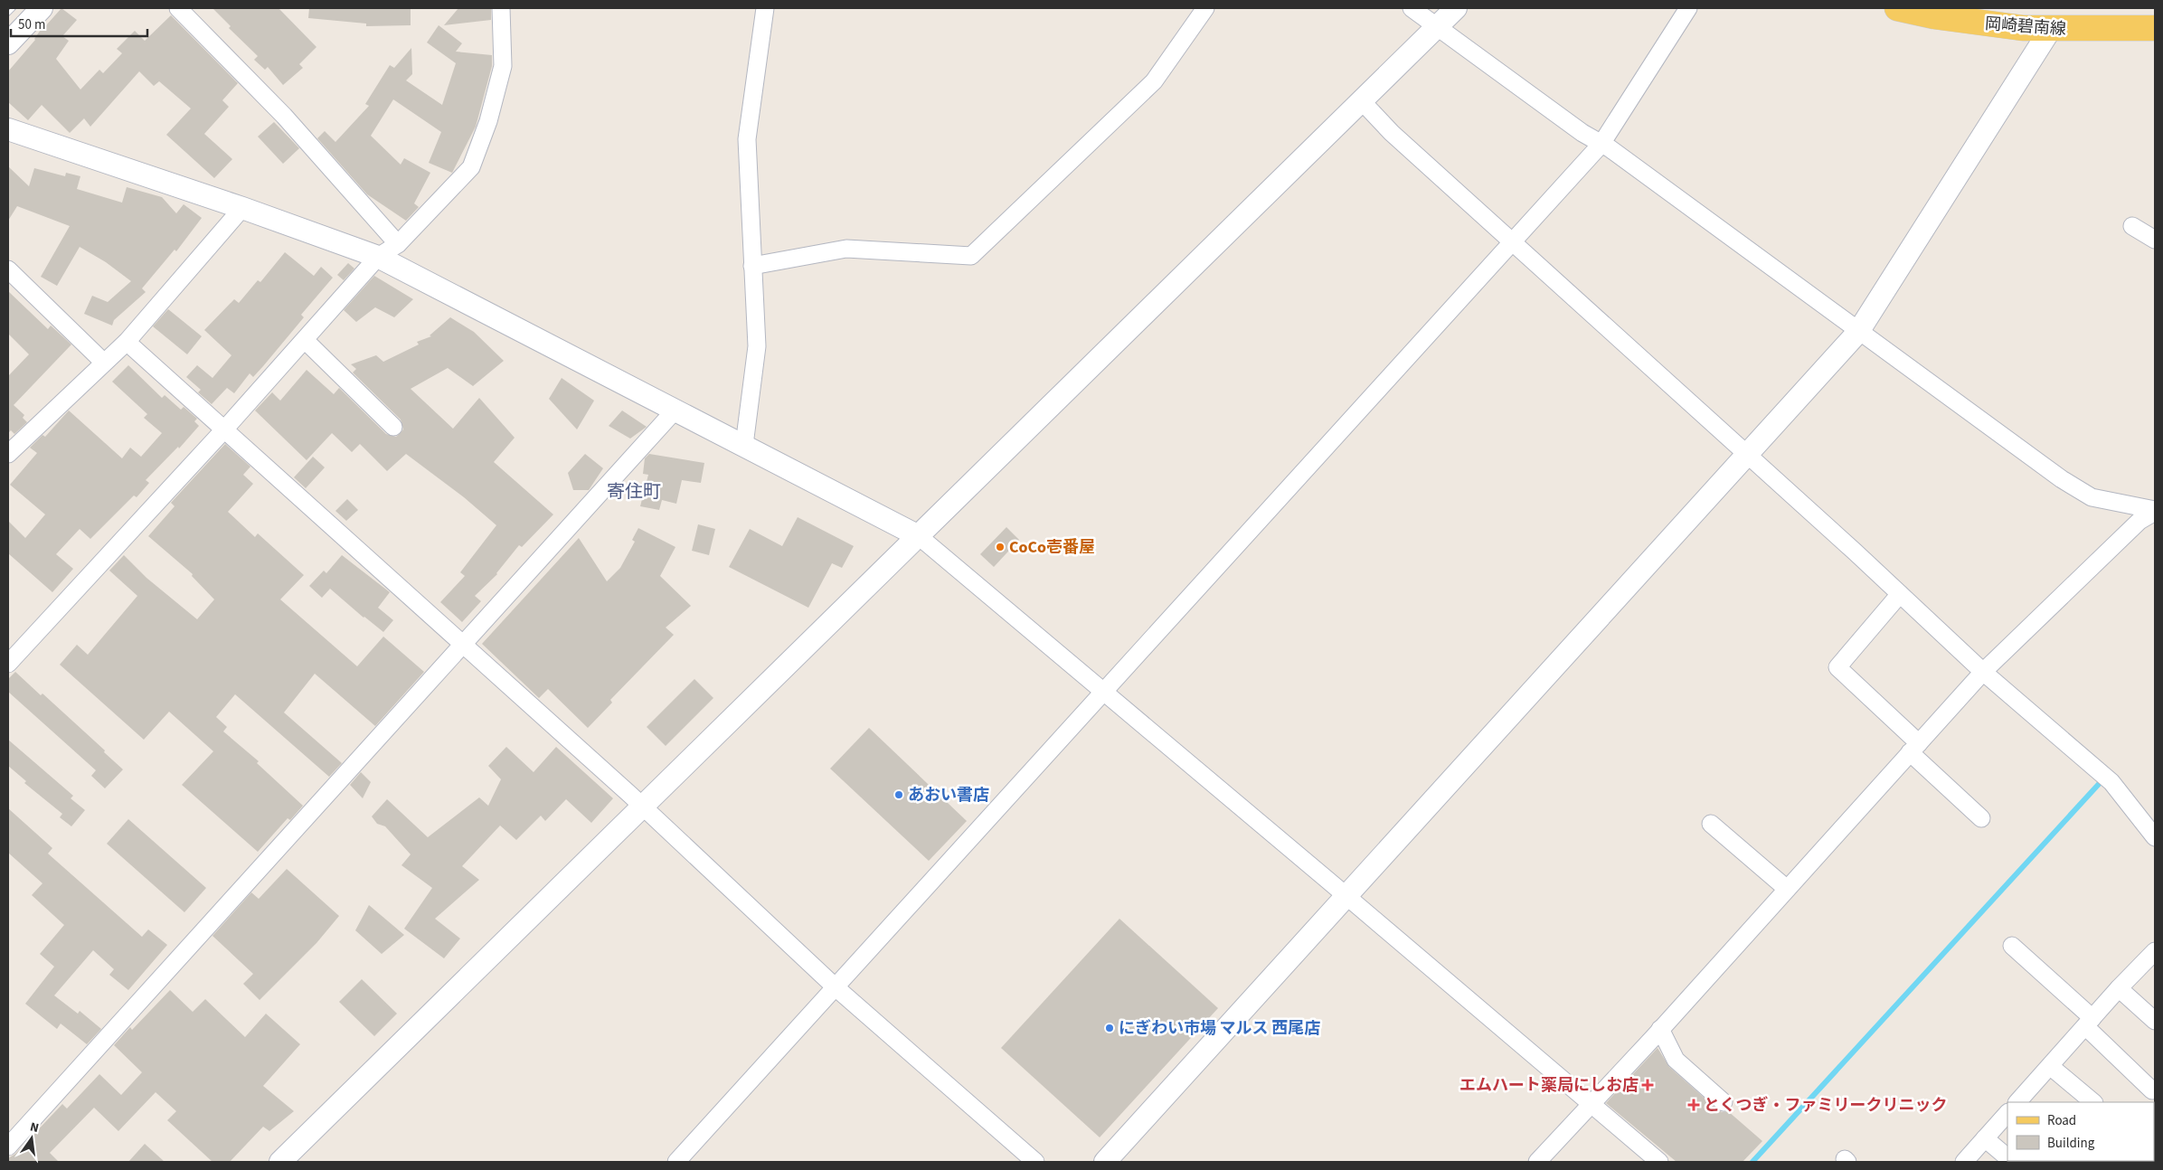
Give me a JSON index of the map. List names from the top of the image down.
{
  "streets": {
    "main road": ["岡崎碧南線"]
  },
  "districts": ["寄住町"],
  "places": {
    "other": ["CoCo壱番屋", "あおい書店", "にぎわい市場 マルス 西尾店"],
    "health": ["エムハート薬局にしお店", "とくつぎ・ファミリークリニック"]
  },
  "legend": ["Road", "Building"],
  "scale_bar": "50 m",
  "north": "top"
}
